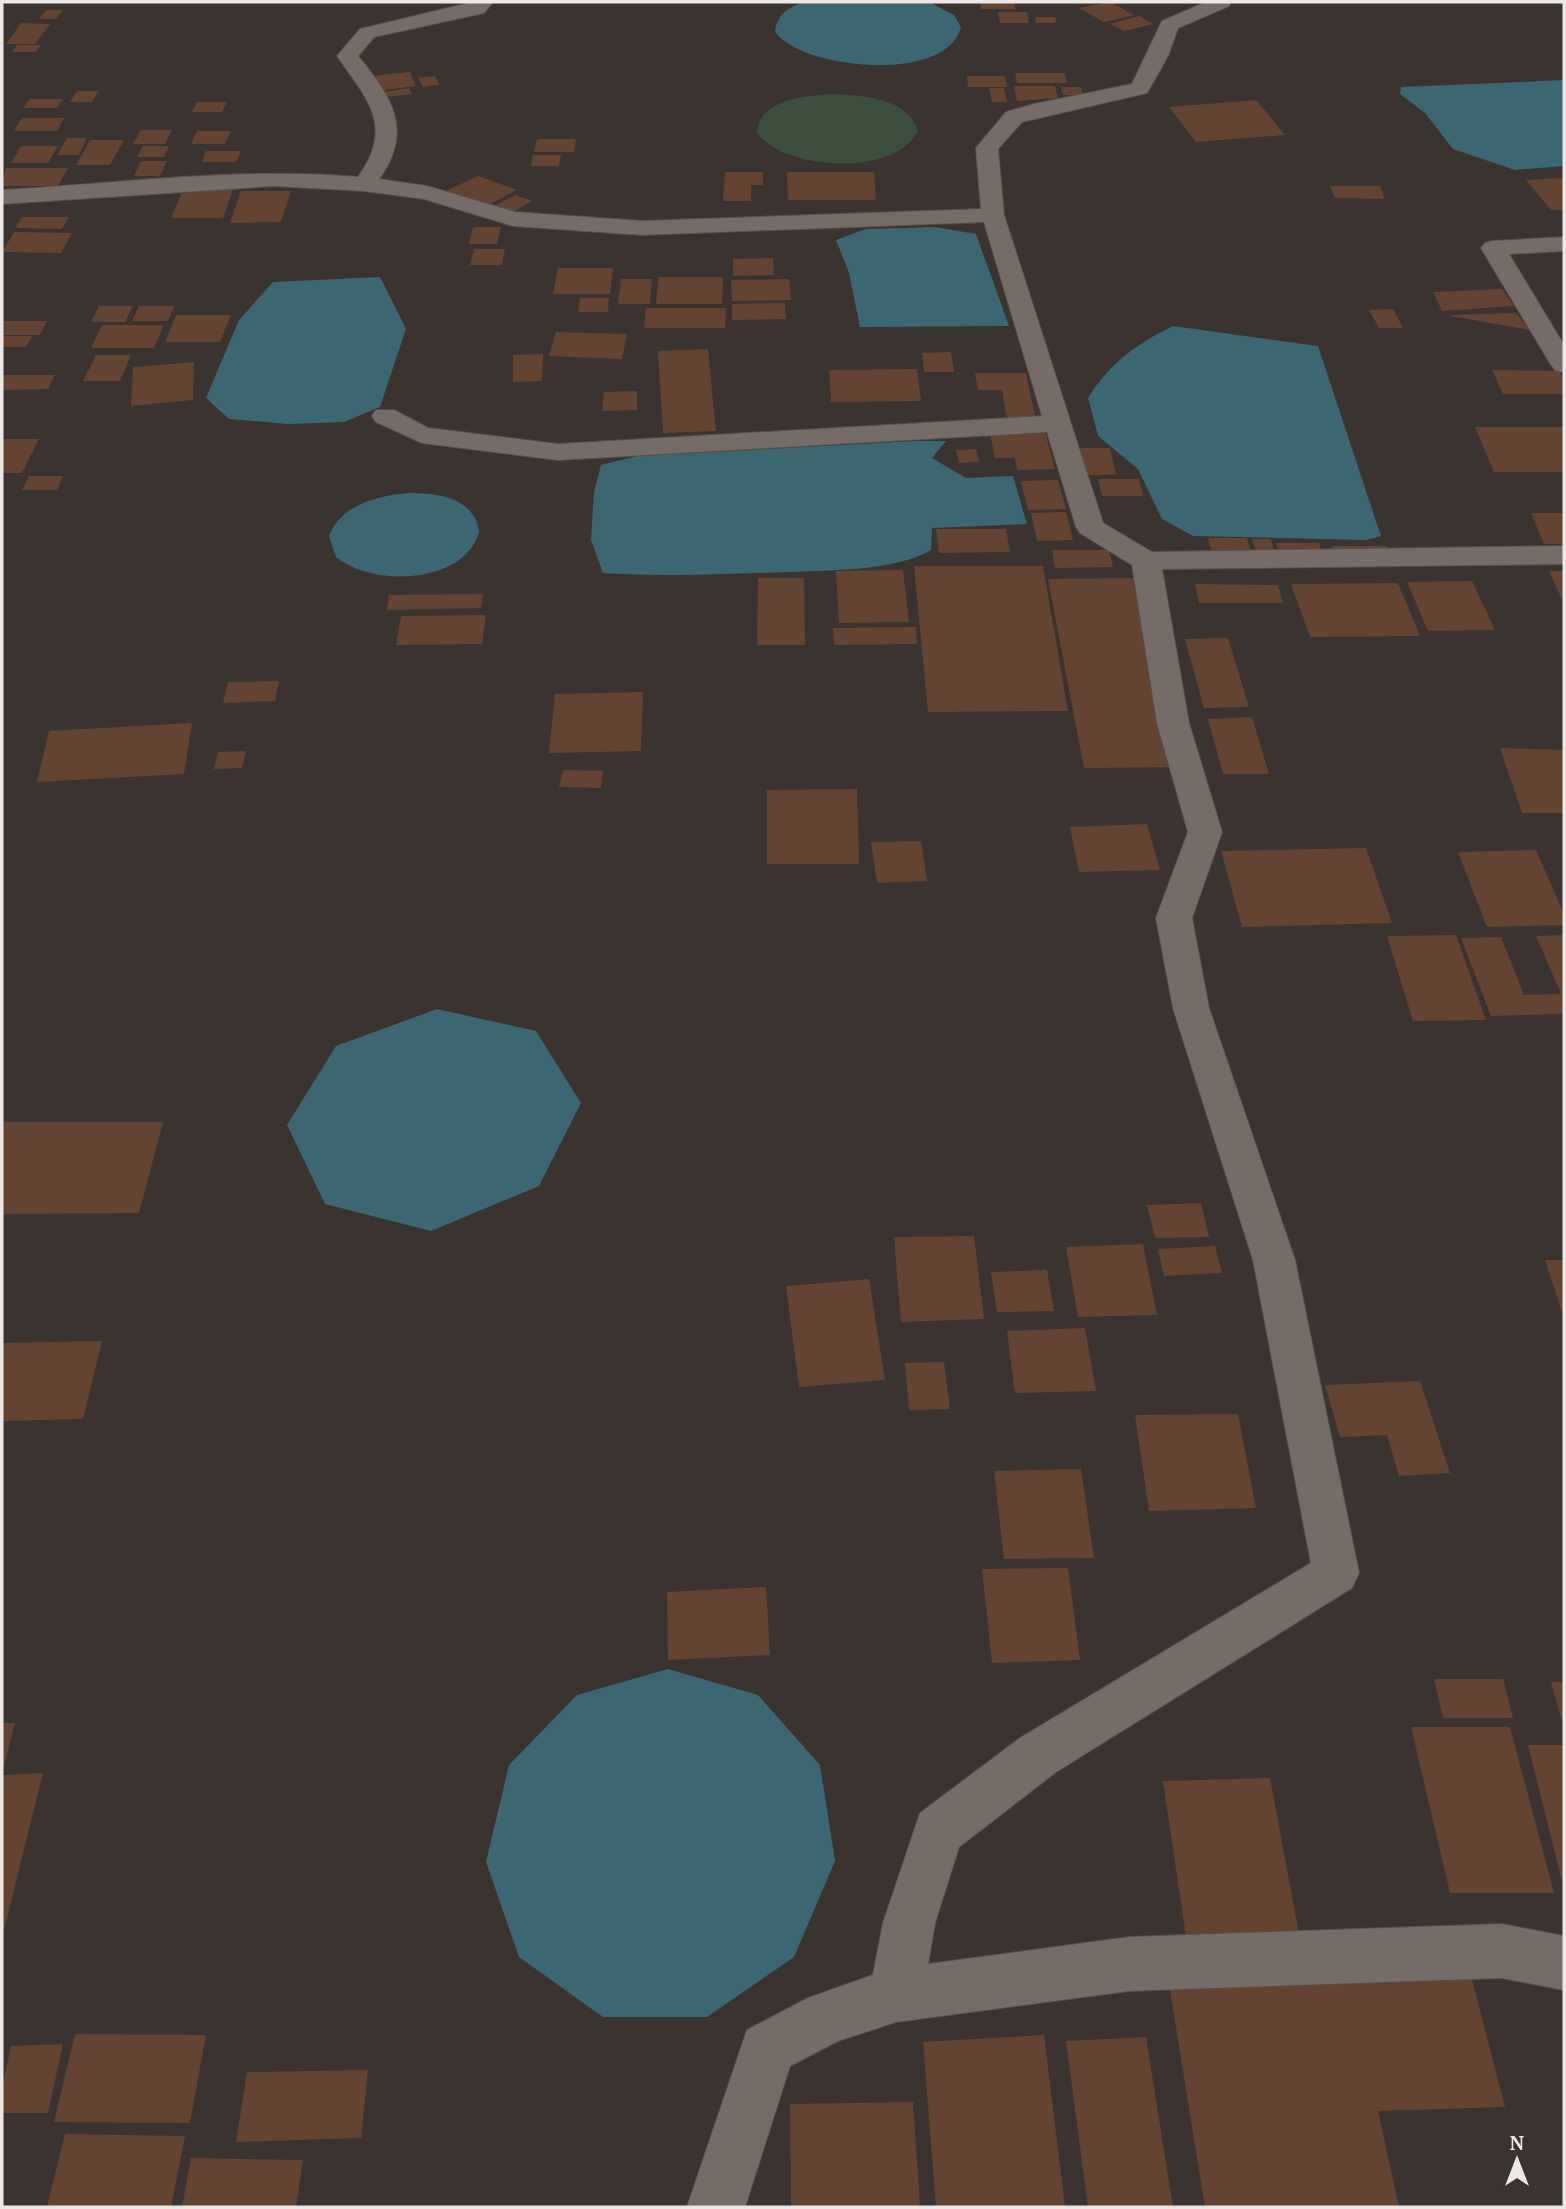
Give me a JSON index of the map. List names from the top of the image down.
{
  "north": "top"
}
